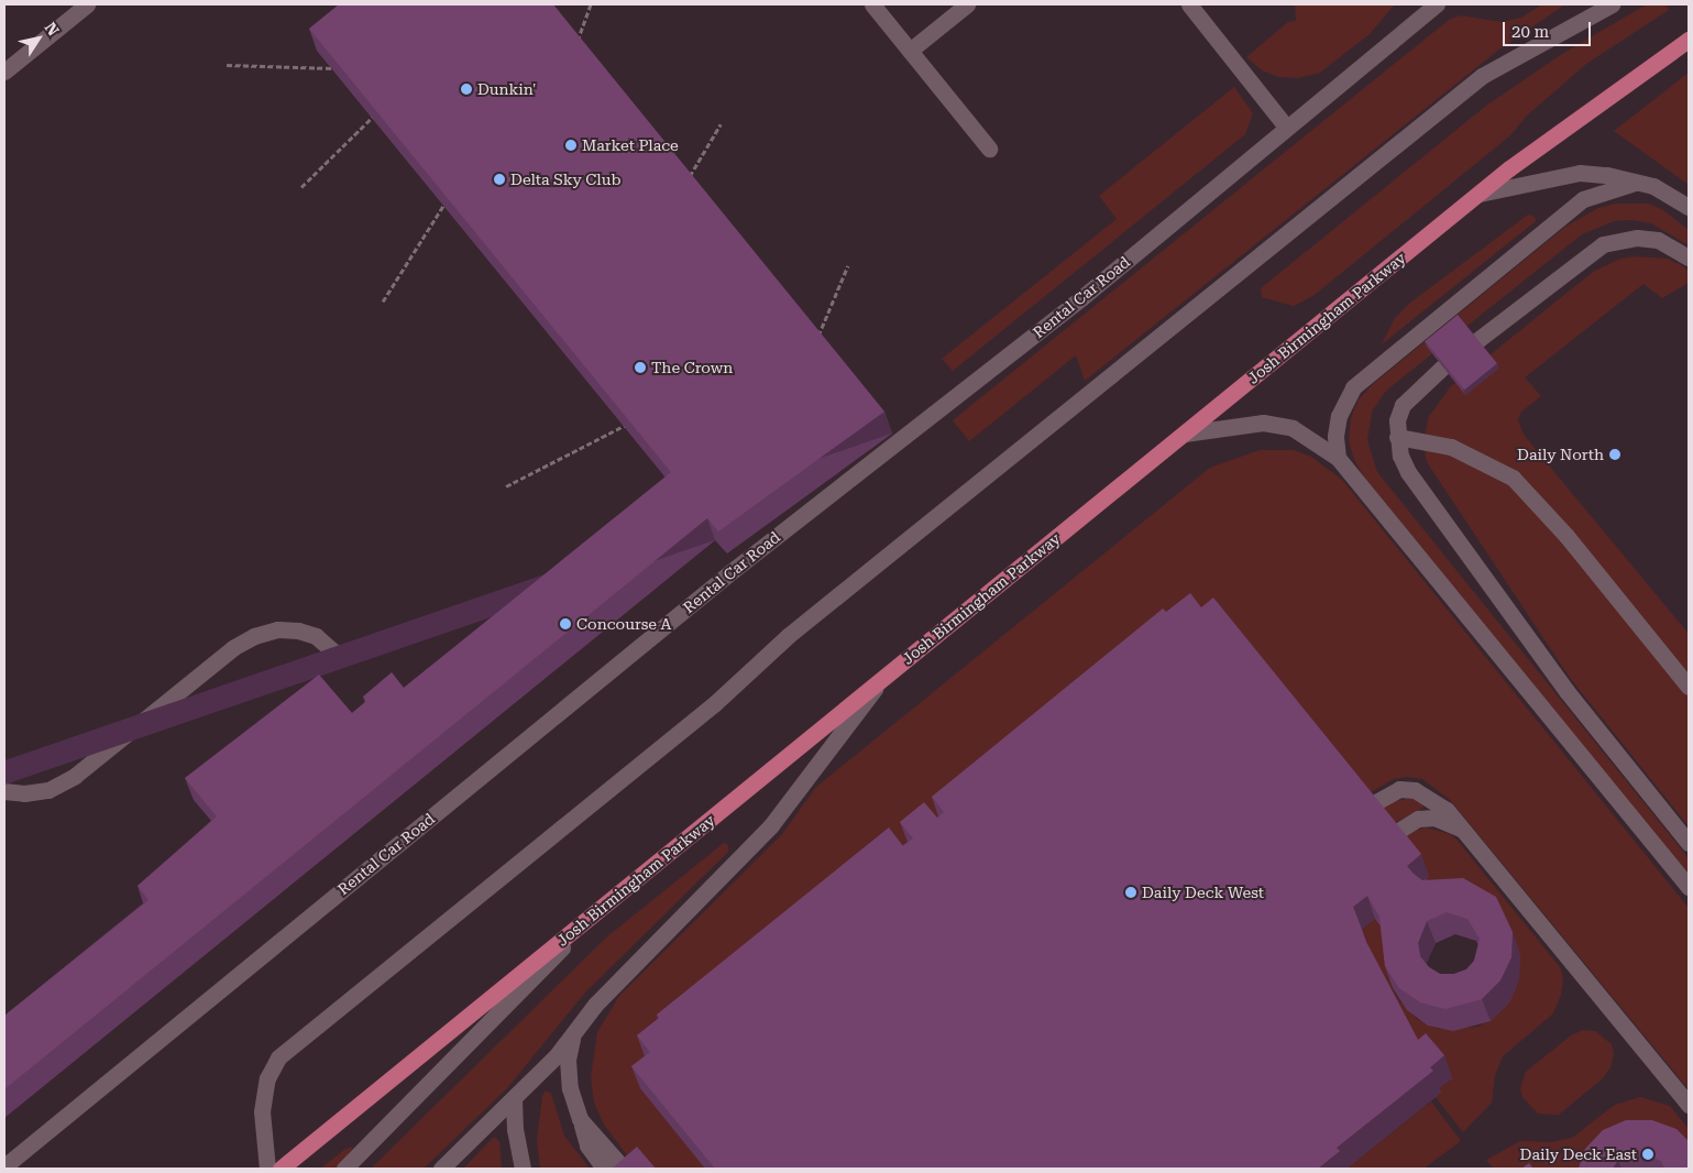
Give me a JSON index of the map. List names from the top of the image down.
{
  "streets": {
    "main road": ["Josh Birmingham Parkway"],
    "lane": ["Rental Car Road"]
  },
  "places": [
    "Dunkin'",
    "Market Place",
    "Delta Sky Club",
    "The Crown",
    "Daily North",
    "Concourse A",
    "Daily Deck West",
    "Daily Deck East"
  ],
  "scale_bar": "20 m",
  "north": "top right"
}
